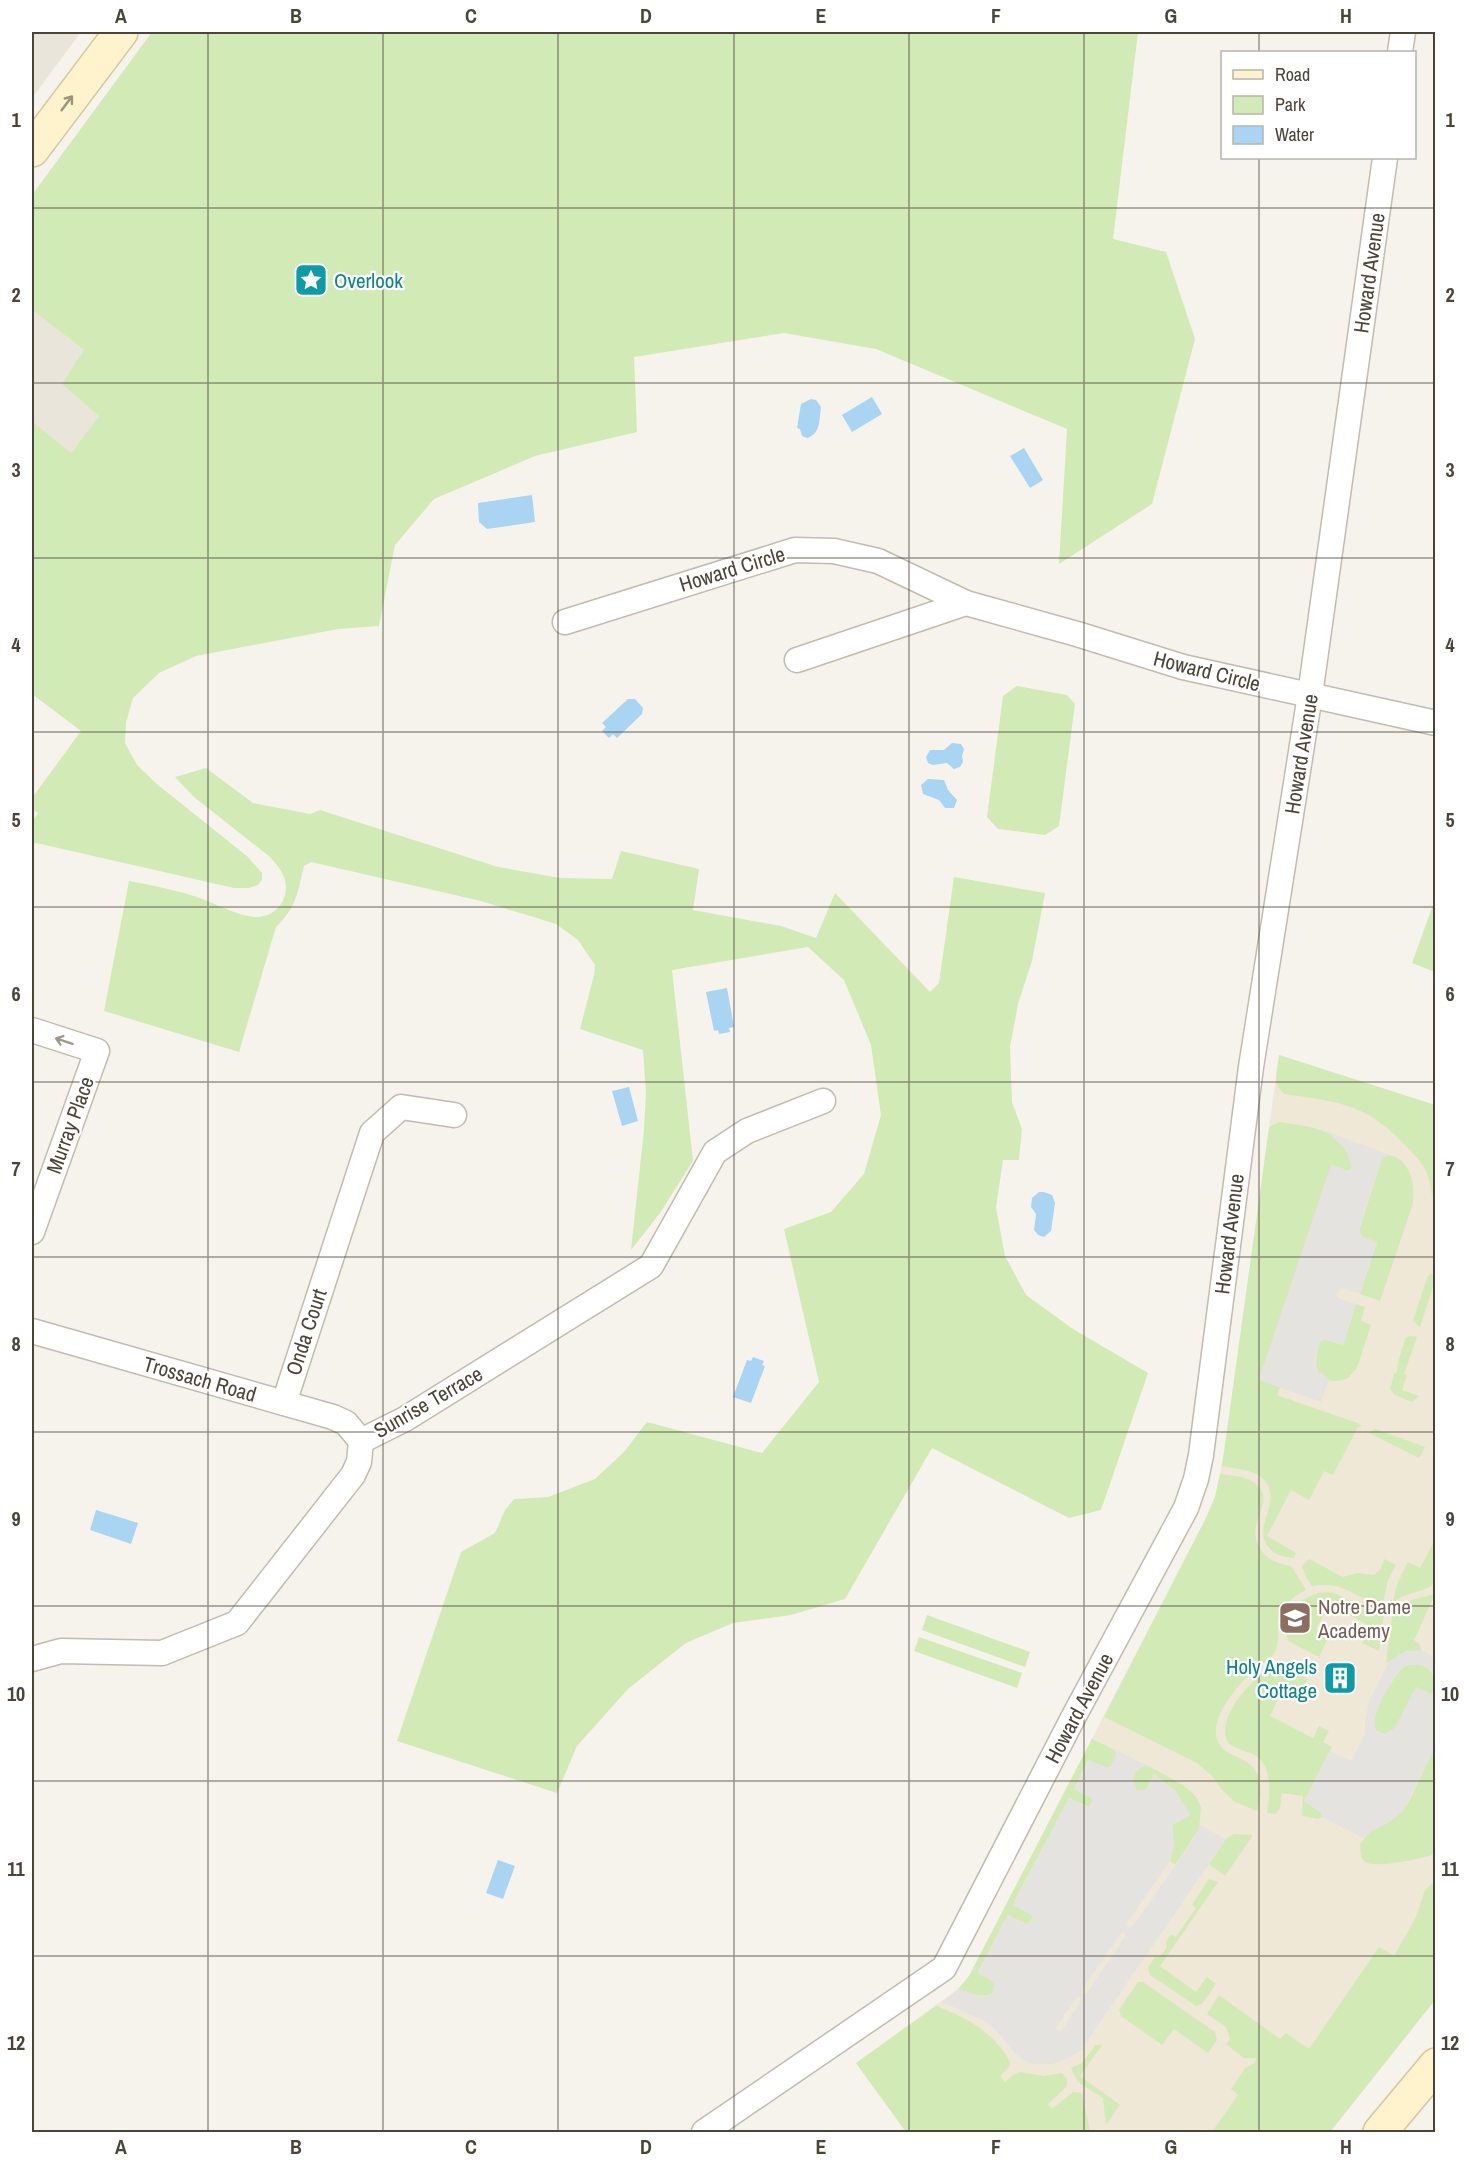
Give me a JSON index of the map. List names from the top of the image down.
{
  "streets": {
    "street": [
      "Howard Avenue",
      "Howard Circle",
      "Murray Place",
      "Onda Court",
      "Trossach Road",
      "Sunrise Terrace"
    ]
  },
  "crossings": [
    ["Howard Avenue", "Howard Circle"],
    ["Onda Court", "Trossach Road"],
    ["Trossach Road", "Sunrise Terrace"]
  ],
  "places": {
    "place": ["Overlook"],
    "school or university": ["Notre Dame Academy"],
    "building": ["Holy Angels Cottage"]
  },
  "legend": ["Road", "Park", "Water"],
  "grid": {
    "columns": [
      "A",
      "B",
      "C",
      "D",
      "E",
      "F",
      "G",
      "H"
    ],
    "rows": [
      "1",
      "2",
      "3",
      "4",
      "5",
      "6",
      "7",
      "8",
      "9",
      "10",
      "11",
      "12"
    ]
  }
}
